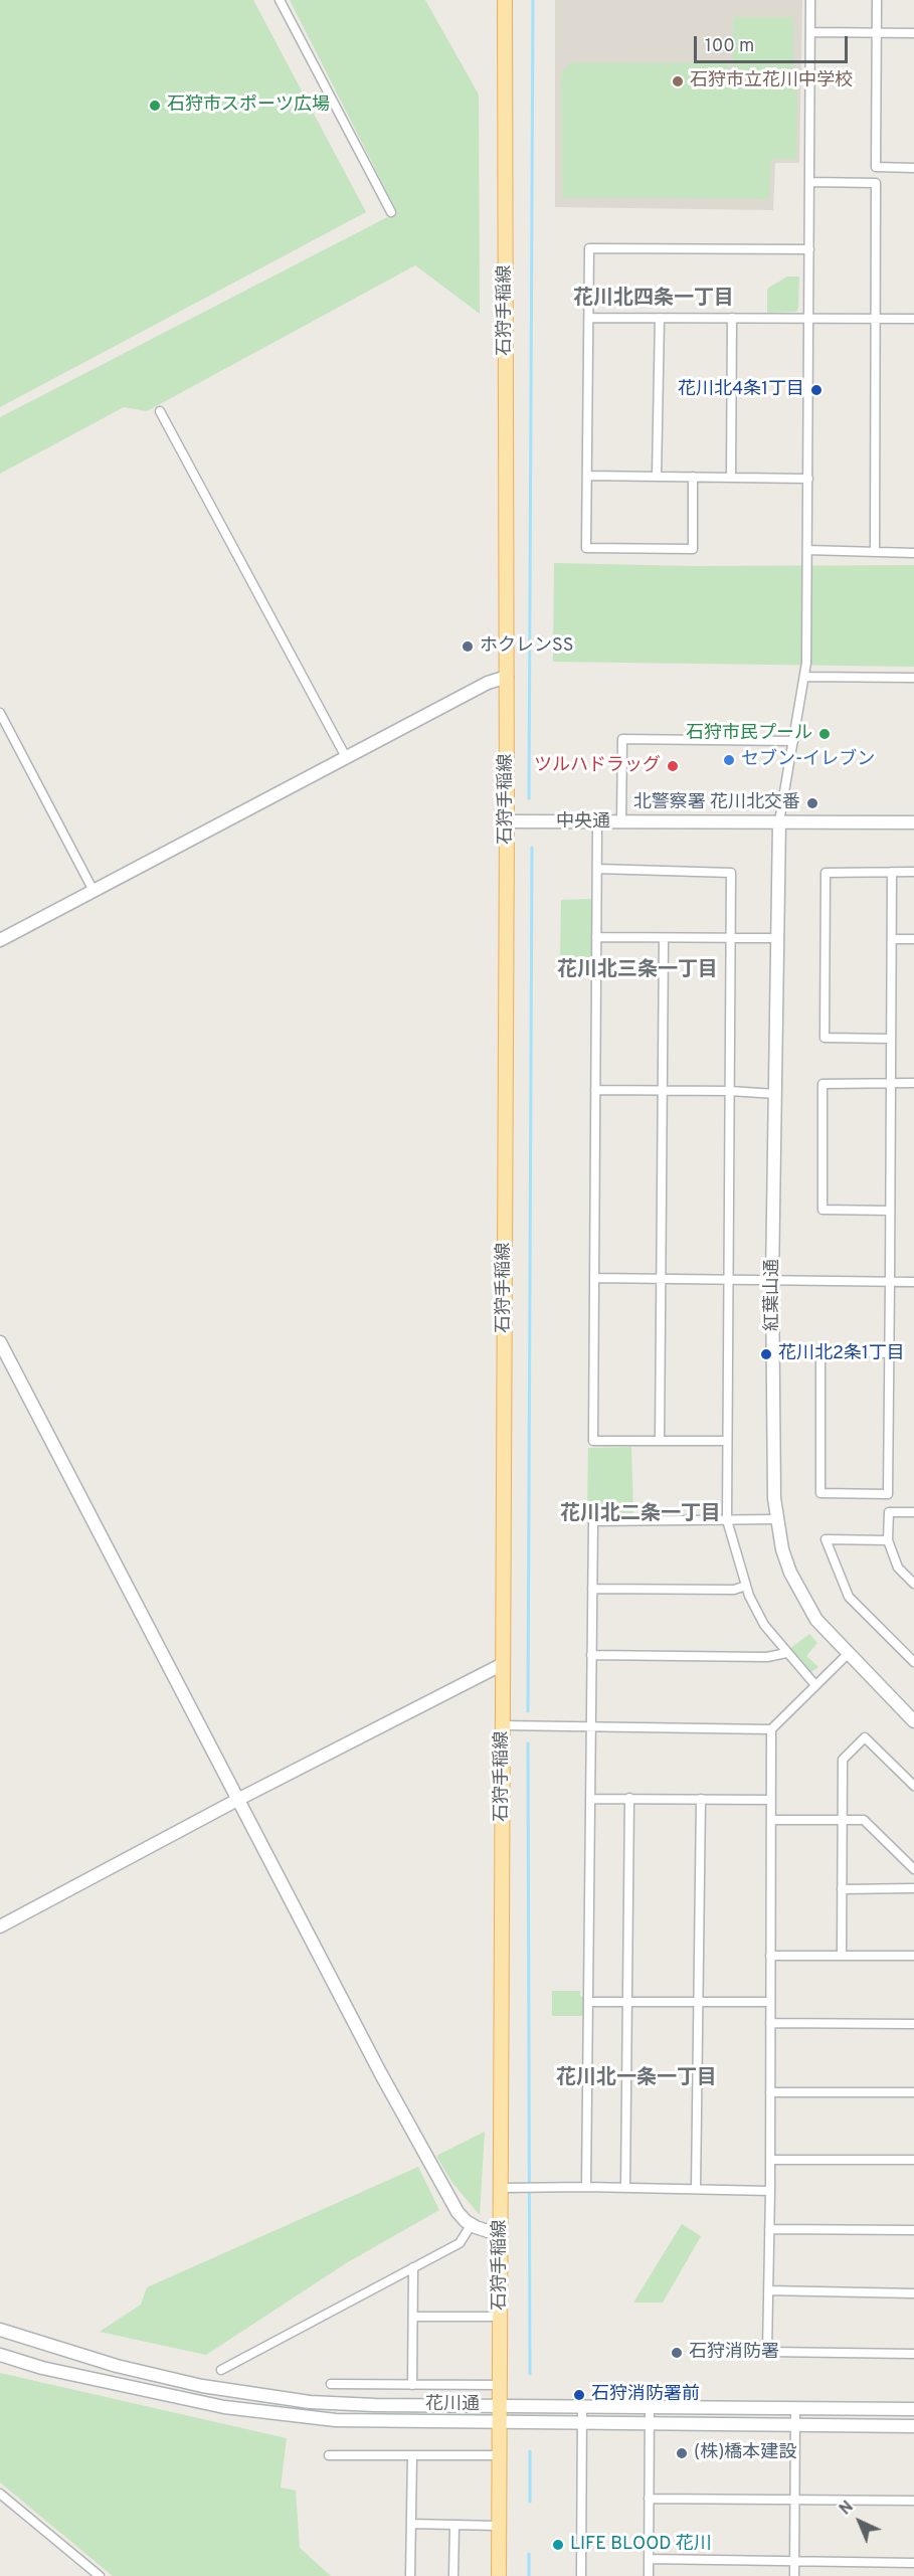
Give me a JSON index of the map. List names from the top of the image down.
{
  "streets": {
    "main road": ["石狩手稲線"],
    "street": ["中央通", "紅葉山通", "花川通"]
  },
  "crossings": [
    ["石狩手稲線", "中央通"],
    ["石狩手稲線", "花川通"],
    ["中央通", "紅葉山通"]
  ],
  "districts": [
    "花川北四条一丁目",
    "花川北三条一丁目",
    "花川北二条一丁目",
    "花川北一条一丁目"
  ],
  "places": [
    "石狩市立花川中学校",
    "石狩市スポーツ広場",
    "花川北4条1丁目",
    "ホクレンSS",
    "石狩市民プール",
    "セブン-イレブン",
    "ツルハドラッグ",
    "北警察署 花川北交番",
    "花川北2条1丁目",
    "石狩消防署",
    "石狩消防署前",
    "(株)橋本建設",
    "LIFE BLOOD 花川"
  ],
  "scale_bar": "100 m",
  "north": "top left"
}
